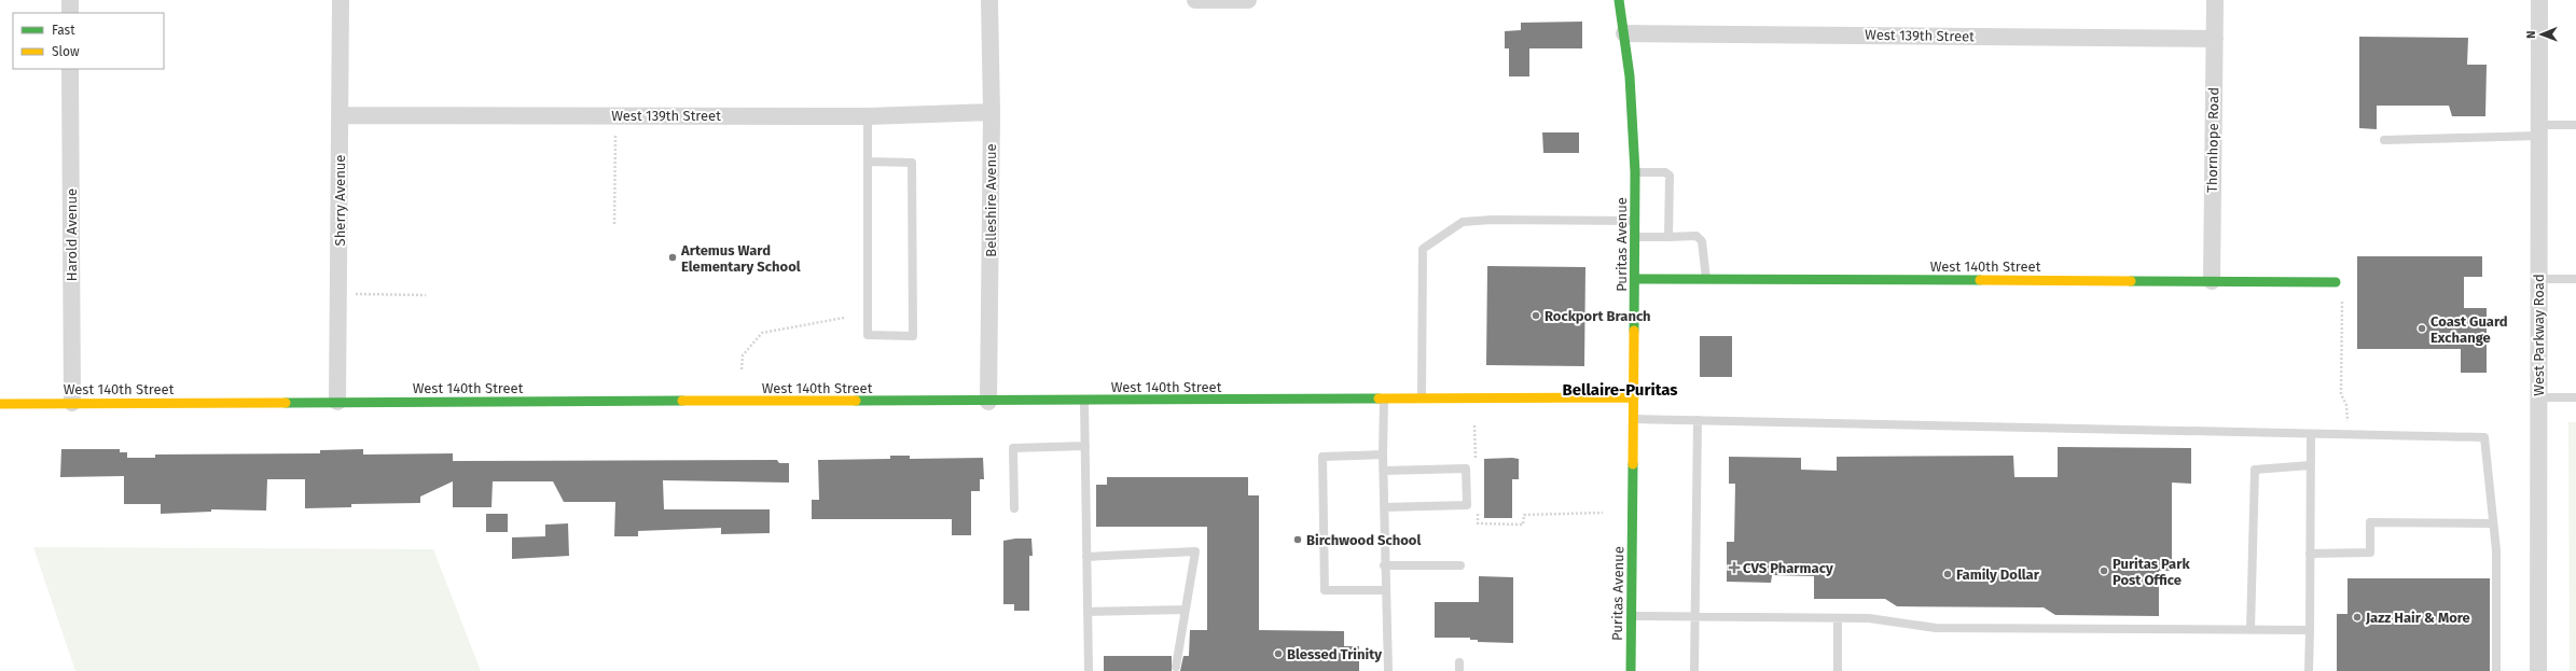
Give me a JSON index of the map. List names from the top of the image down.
{
  "streets": {
    "street": [
      "West 139th Street",
      "Thornhope Road",
      "Sherry Avenue",
      "Belleshire Avenue",
      "Harold Avenue",
      "Puritas Avenue",
      "West 140th Street",
      "West Parkway Road"
    ]
  },
  "crossings": [
    ["West 139th Street", "Thornhope Road"],
    ["West 139th Street", "Sherry Avenue"],
    ["West 139th Street", "Belleshire Avenue"],
    ["West 139th Street", "Puritas Avenue"],
    ["Thornhope Road", "West 140th Street"],
    ["Sherry Avenue", "West 140th Street"],
    ["Belleshire Avenue", "West 140th Street"],
    ["Harold Avenue", "West 140th Street"],
    ["Puritas Avenue", "West 140th Street"]
  ],
  "districts": ["Bellaire-Puritas"],
  "places": {
    "other": [
      "Artemus Ward Elementary School",
      "Rockport Branch",
      "Coast Guard Exchange",
      "Birchwood School",
      "Puritas Park Post Office",
      "Family Dollar",
      "Jazz Hair & More",
      "Blessed Trinity"
    ],
    "health": ["CVS Pharmacy"]
  },
  "legend": ["Fast", "Slow"],
  "north": "left"
}
